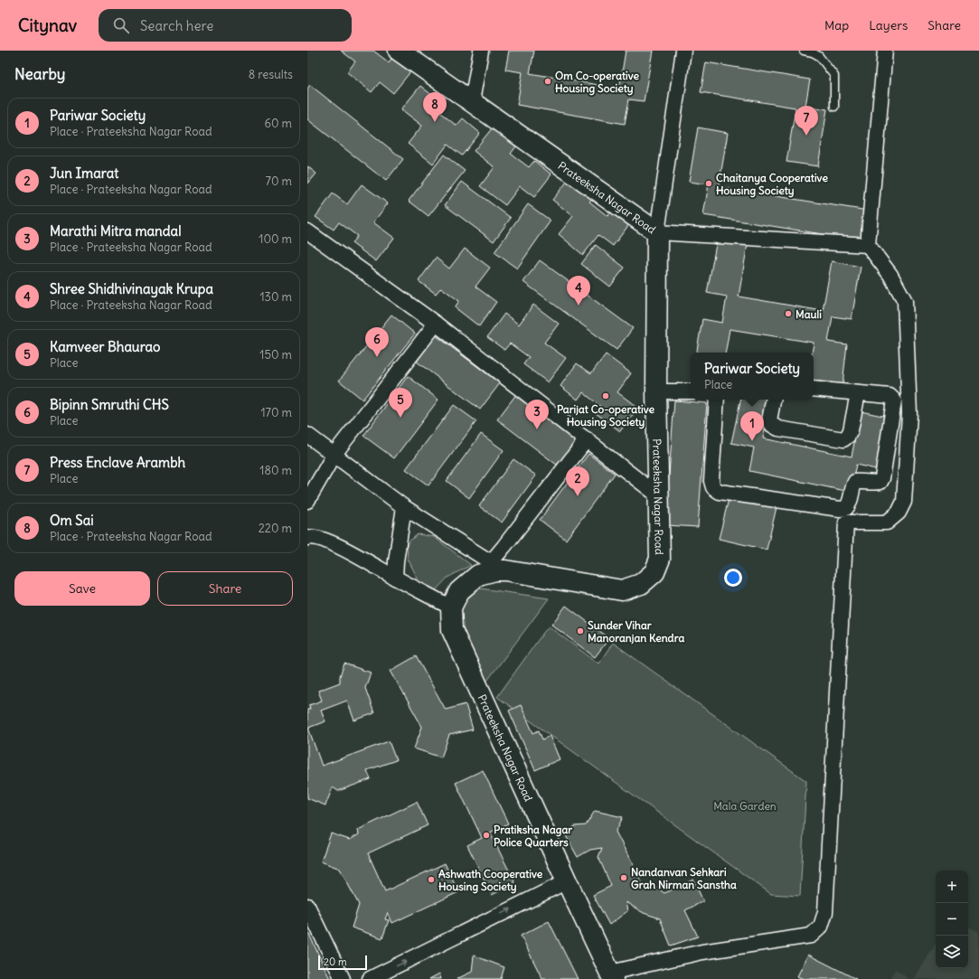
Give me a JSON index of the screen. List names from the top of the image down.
{
  "streets": {
    "street": ["Prateeksha Nagar Road"]
  },
  "parks": ["Mala Garden"],
  "places": [
    "Om Co-operative Housing Society",
    "Chaitanya Cooperative Housing Society",
    "Mauli",
    "Parijat Co-operative Housing Society",
    "Sunder Vihar Manoranjan Kendra",
    "Pratiksha Nagar Police Quarters",
    "Nandanvan Sehkari Grah Nirman Sanstha",
    "Ashwath Cooperative Housing Society"
  ],
  "scale_bar": "20 m",
  "page": {
    "header": "Citynav",
    "search": "Search here",
    "nav": ["Map", "Layers", "Share"],
    "heading": ["Nearby", "8 results"],
    "pins": [
      "8",
      "7",
      "4",
      "6",
      "5",
      "3",
      "1",
      "2"
    ],
    "list": [
      {
        "mark": "1",
        "name": "Pariwar Society",
        "note": "Place · Prateeksha Nagar Road",
        "value": "60 m"
      },
      {
        "mark": "2",
        "name": "Jun Imarat",
        "note": "Place · Prateeksha Nagar Road",
        "value": "70 m"
      },
      {
        "mark": "3",
        "name": "Marathi Mitra mandal",
        "note": "Place · Prateeksha Nagar Road",
        "value": "100 m"
      },
      {
        "mark": "4",
        "name": "Shree Shidhivinayak Krupa",
        "note": "Place · Prateeksha Nagar Road",
        "value": "130 m"
      },
      {
        "mark": "5",
        "name": "Kamveer Bhaurao",
        "note": "Place",
        "value": "150 m"
      },
      {
        "mark": "6",
        "name": "Bipinn Smruthi CHS",
        "note": "Place",
        "value": "170 m"
      },
      {
        "mark": "7",
        "name": "Press Enclave Arambh",
        "note": "Place",
        "value": "180 m"
      },
      {
        "mark": "8",
        "name": "Om Sai",
        "note": "Place · Prateeksha Nagar Road",
        "value": "220 m"
      }
    ],
    "popup": ["Pariwar Society", "Place"],
    "buttons": ["Save", "Share"],
    "map_buttons": ["+", "−"],
    "scale": "20 m"
  }
}
